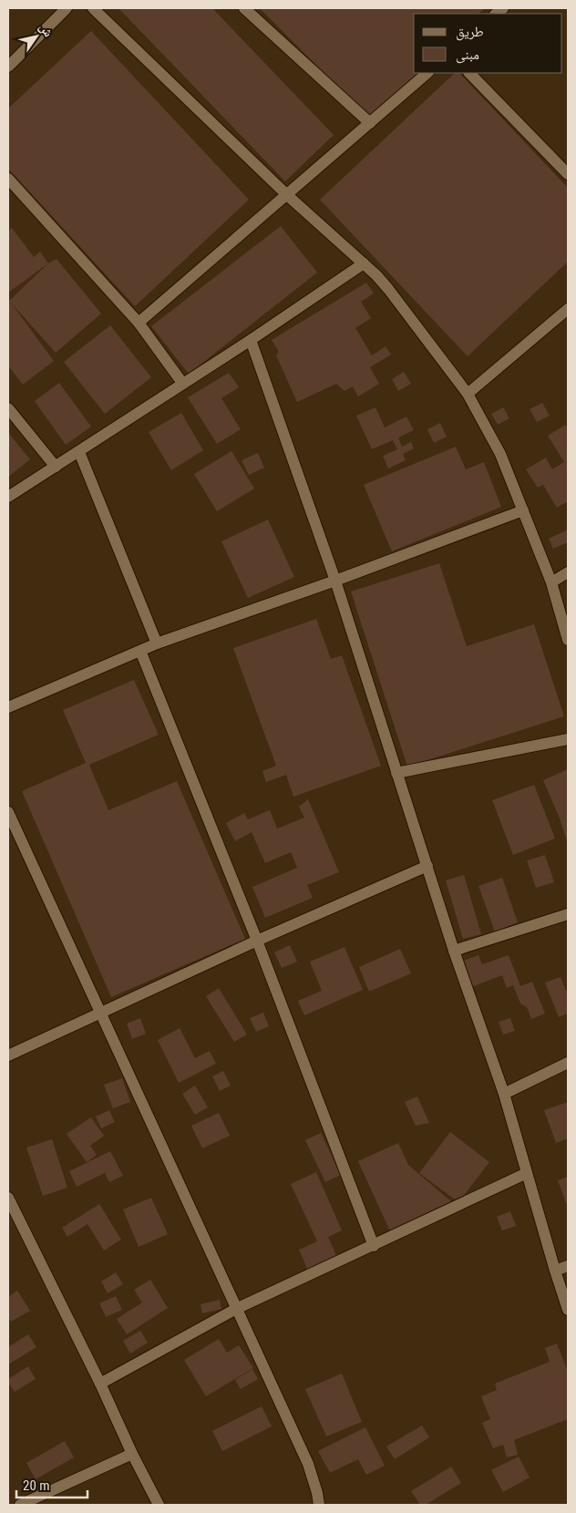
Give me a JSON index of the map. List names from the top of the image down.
{
  "legend": ["طريق", "مبنى"],
  "scale_bar": "20 m",
  "north": "top right"
}
